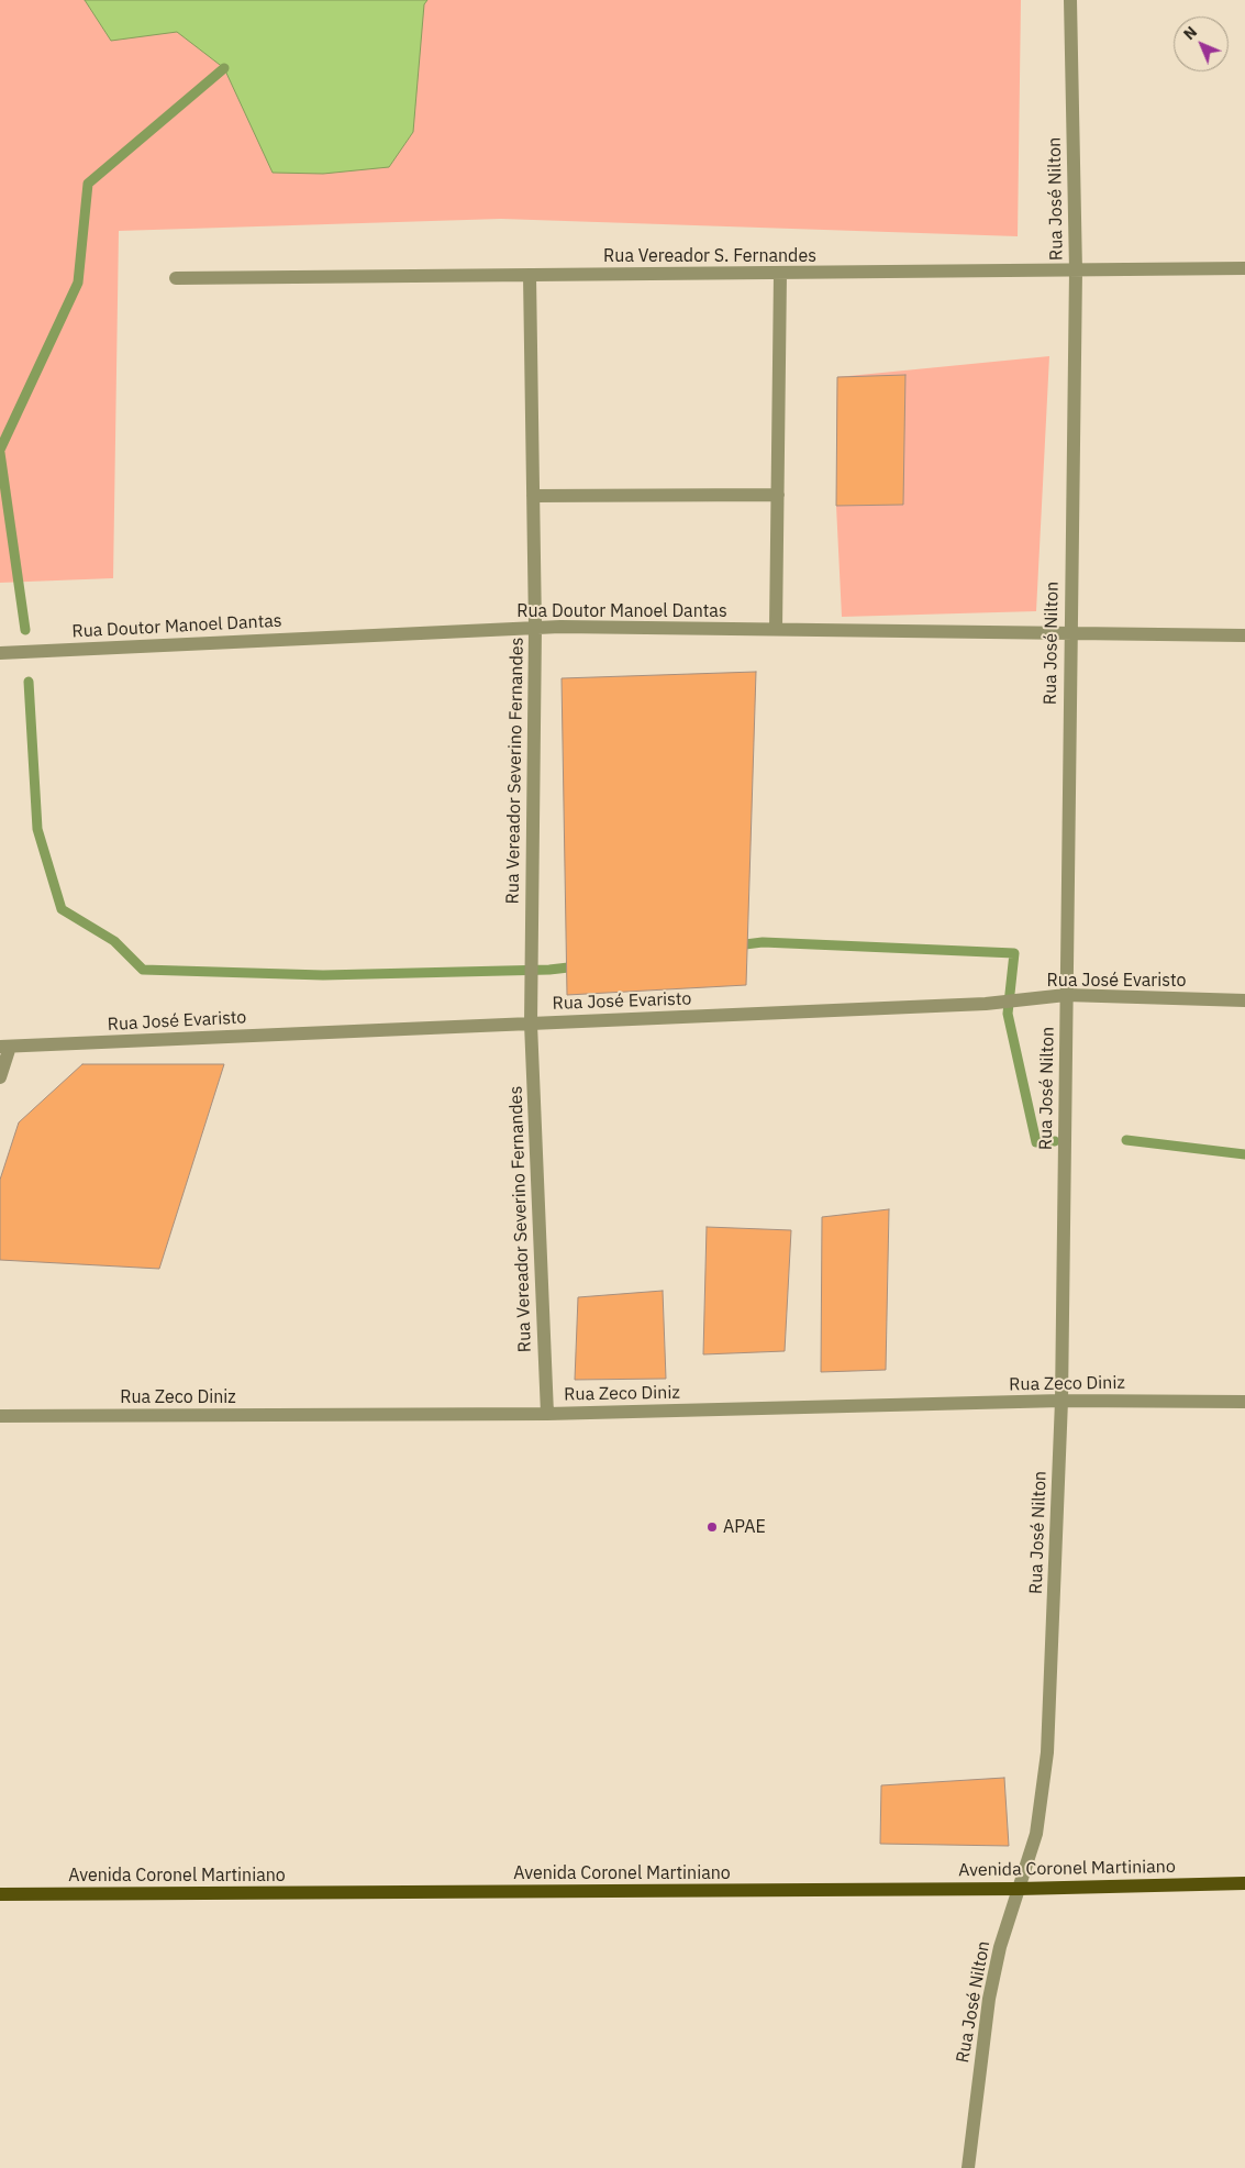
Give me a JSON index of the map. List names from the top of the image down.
{
  "streets": {
    "main road": ["Avenida Coronel Martiniano"],
    "street": [
      "Rua José Nilton",
      "Rua Vereador S. Fernandes",
      "Rua Doutor Manoel Dantas",
      "Rua Vereador Severino Fernandes",
      "Rua José Evaristo",
      "Rua Zeco Diniz"
    ]
  },
  "crossings": [
    ["Rua José Nilton", "Rua Vereador S. Fernandes"],
    ["Rua José Nilton", "Rua Doutor Manoel Dantas"],
    ["Rua José Nilton", "Rua José Evaristo"],
    ["Rua José Nilton", "Rua Zeco Diniz"],
    ["Rua José Nilton", "Avenida Coronel Martiniano"],
    ["Rua Vereador S. Fernandes", "Rua Vereador Severino Fernandes"],
    ["Rua Doutor Manoel Dantas", "Rua Vereador Severino Fernandes"],
    ["Rua Vereador Severino Fernandes", "Rua José Evaristo"],
    ["Rua Vereador Severino Fernandes", "Rua Zeco Diniz"]
  ],
  "places": ["APAE"],
  "north": "top left"
}
